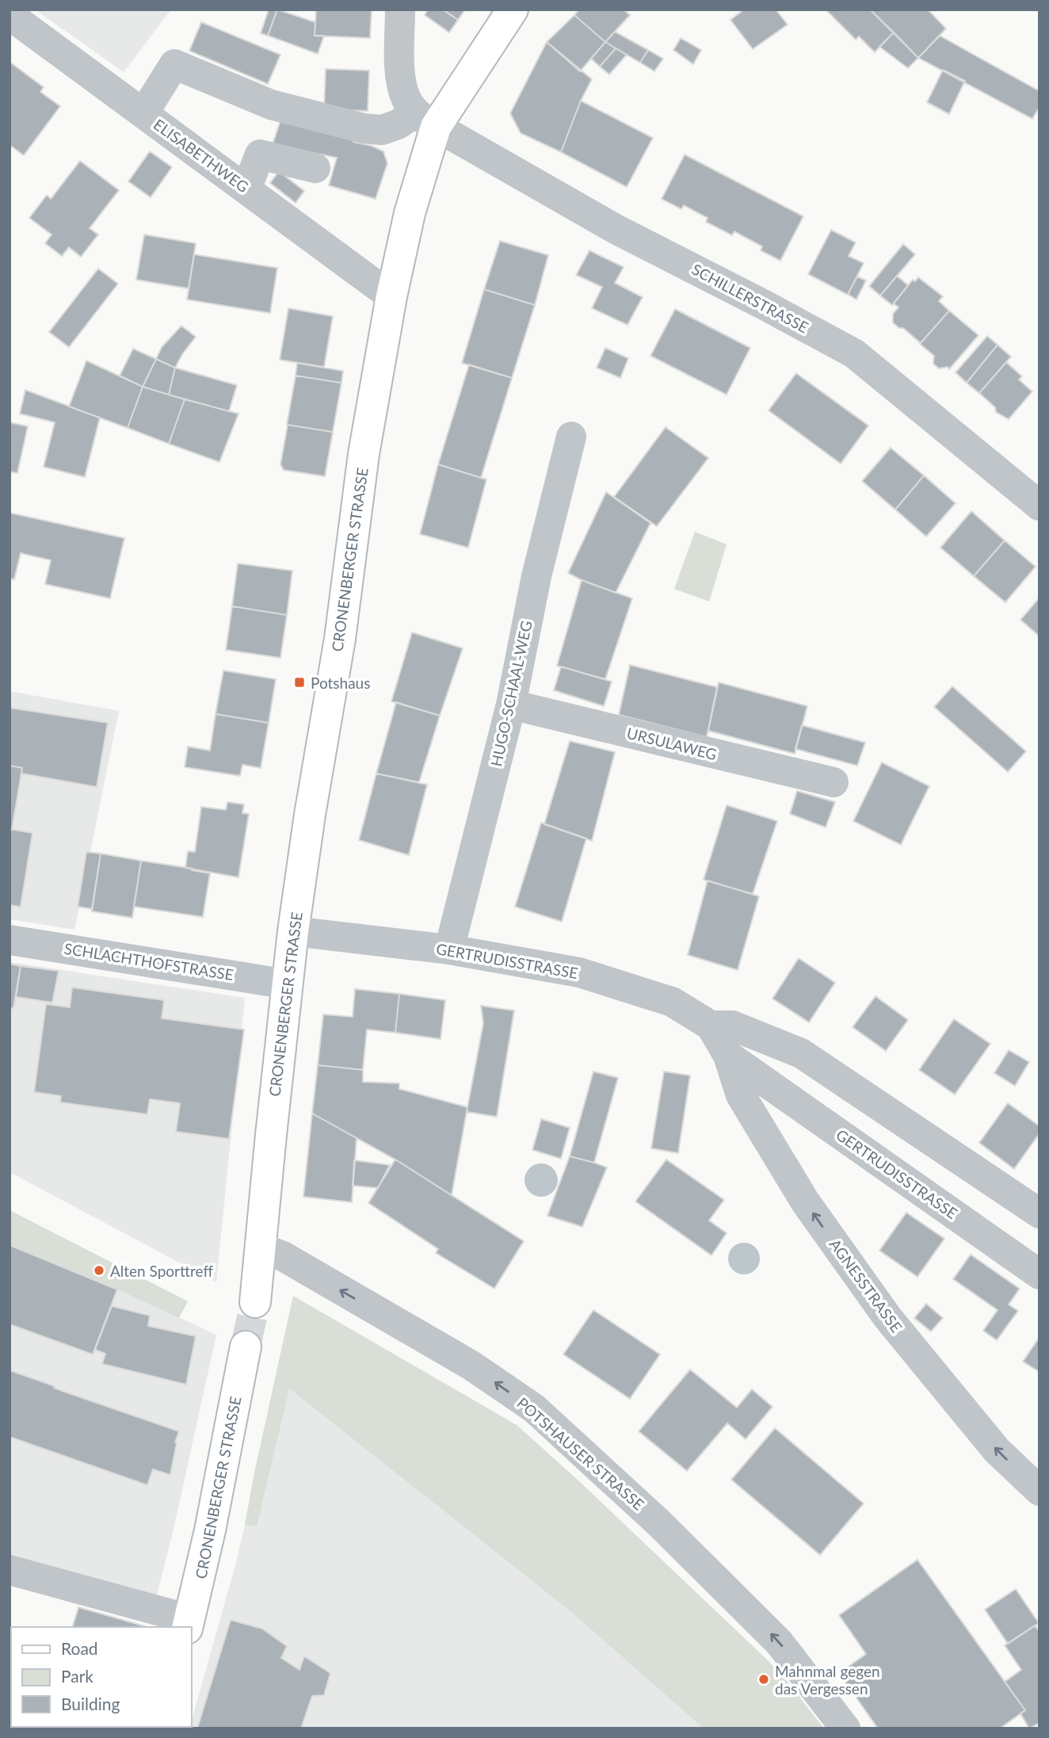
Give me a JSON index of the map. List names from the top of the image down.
{
  "streets": {
    "main road": ["CRONENBERGER STRASSE"],
    "street": [
      "ELISABETHWEG",
      "SCHILLERSTRASSE",
      "HUGO-SCHAAL-WEG",
      "URSULAWEG",
      "GERTRUDISSTRASSE",
      "SCHLACHTHOFSTRASSE",
      "AGNESSTRASSE",
      "POTSHAUSER STRASSE"
    ]
  },
  "crossings": [
    ["ELISABETHWEG", "CRONENBERGER STRASSE"],
    ["SCHILLERSTRASSE", "CRONENBERGER STRASSE"],
    ["CRONENBERGER STRASSE", "GERTRUDISSTRASSE"],
    ["CRONENBERGER STRASSE", "SCHLACHTHOFSTRASSE"],
    ["CRONENBERGER STRASSE", "POTSHAUSER STRASSE"],
    ["HUGO-SCHAAL-WEG", "URSULAWEG"],
    ["HUGO-SCHAAL-WEG", "GERTRUDISSTRASSE"],
    ["GERTRUDISSTRASSE", "AGNESSTRASSE"]
  ],
  "one_way": ["AGNESSTRASSE", "POTSHAUSER STRASSE"],
  "places": {
    "transit": ["Potshaus"],
    "other": ["Alten Sporttreff", "Mahnmal gegen das Vergessen"]
  },
  "legend": ["Road", "Park", "Building"]
}
